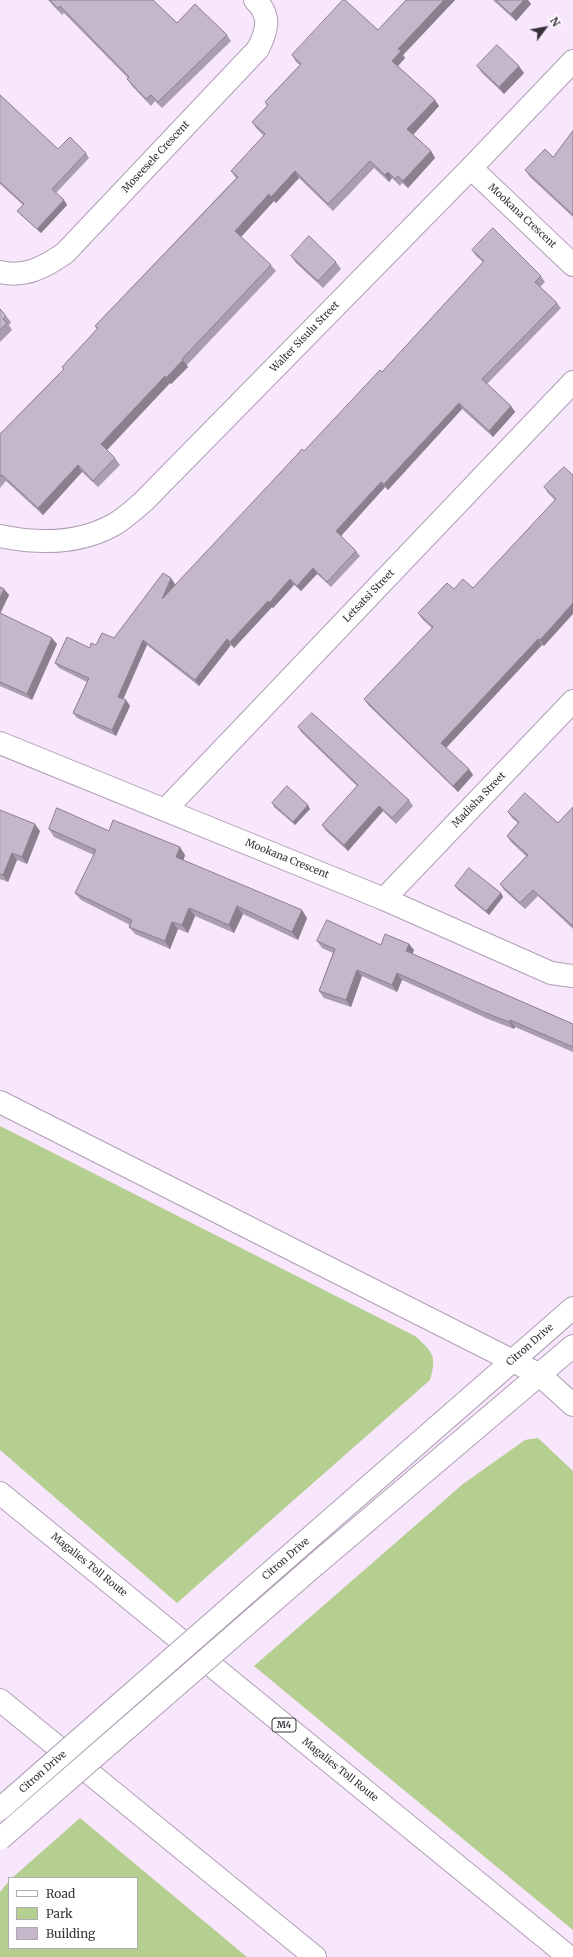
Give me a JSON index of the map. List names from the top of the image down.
{
  "streets": {
    "main road": [
      "Moseesele Crescent",
      "Mookana Crescent",
      "Walter Sisulu Street",
      "Letsatsi Street",
      "Madisha Street",
      "Citron Drive",
      "Magalies Toll Route",
      "M4"
    ]
  },
  "crossings": [
    ["Mookana Crescent", "Walter Sisulu Street"],
    ["Mookana Crescent", "Letsatsi Street"],
    ["Mookana Crescent", "Madisha Street"]
  ],
  "legend": ["Road", "Park", "Building"],
  "north": "top right"
}
